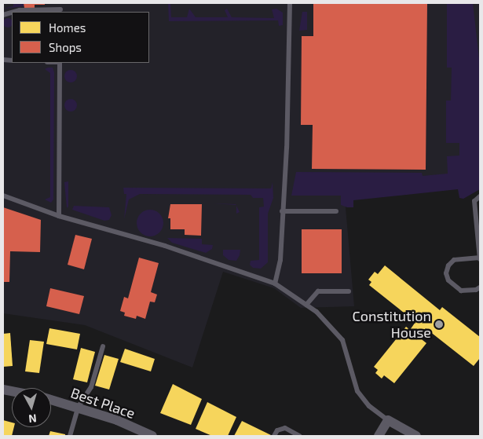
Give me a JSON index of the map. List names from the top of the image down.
{
  "streets": {
    "street": ["Best Place"]
  },
  "places": ["Constitution House"],
  "legend": ["Homes", "Shops"],
  "north": "bottom"
}
